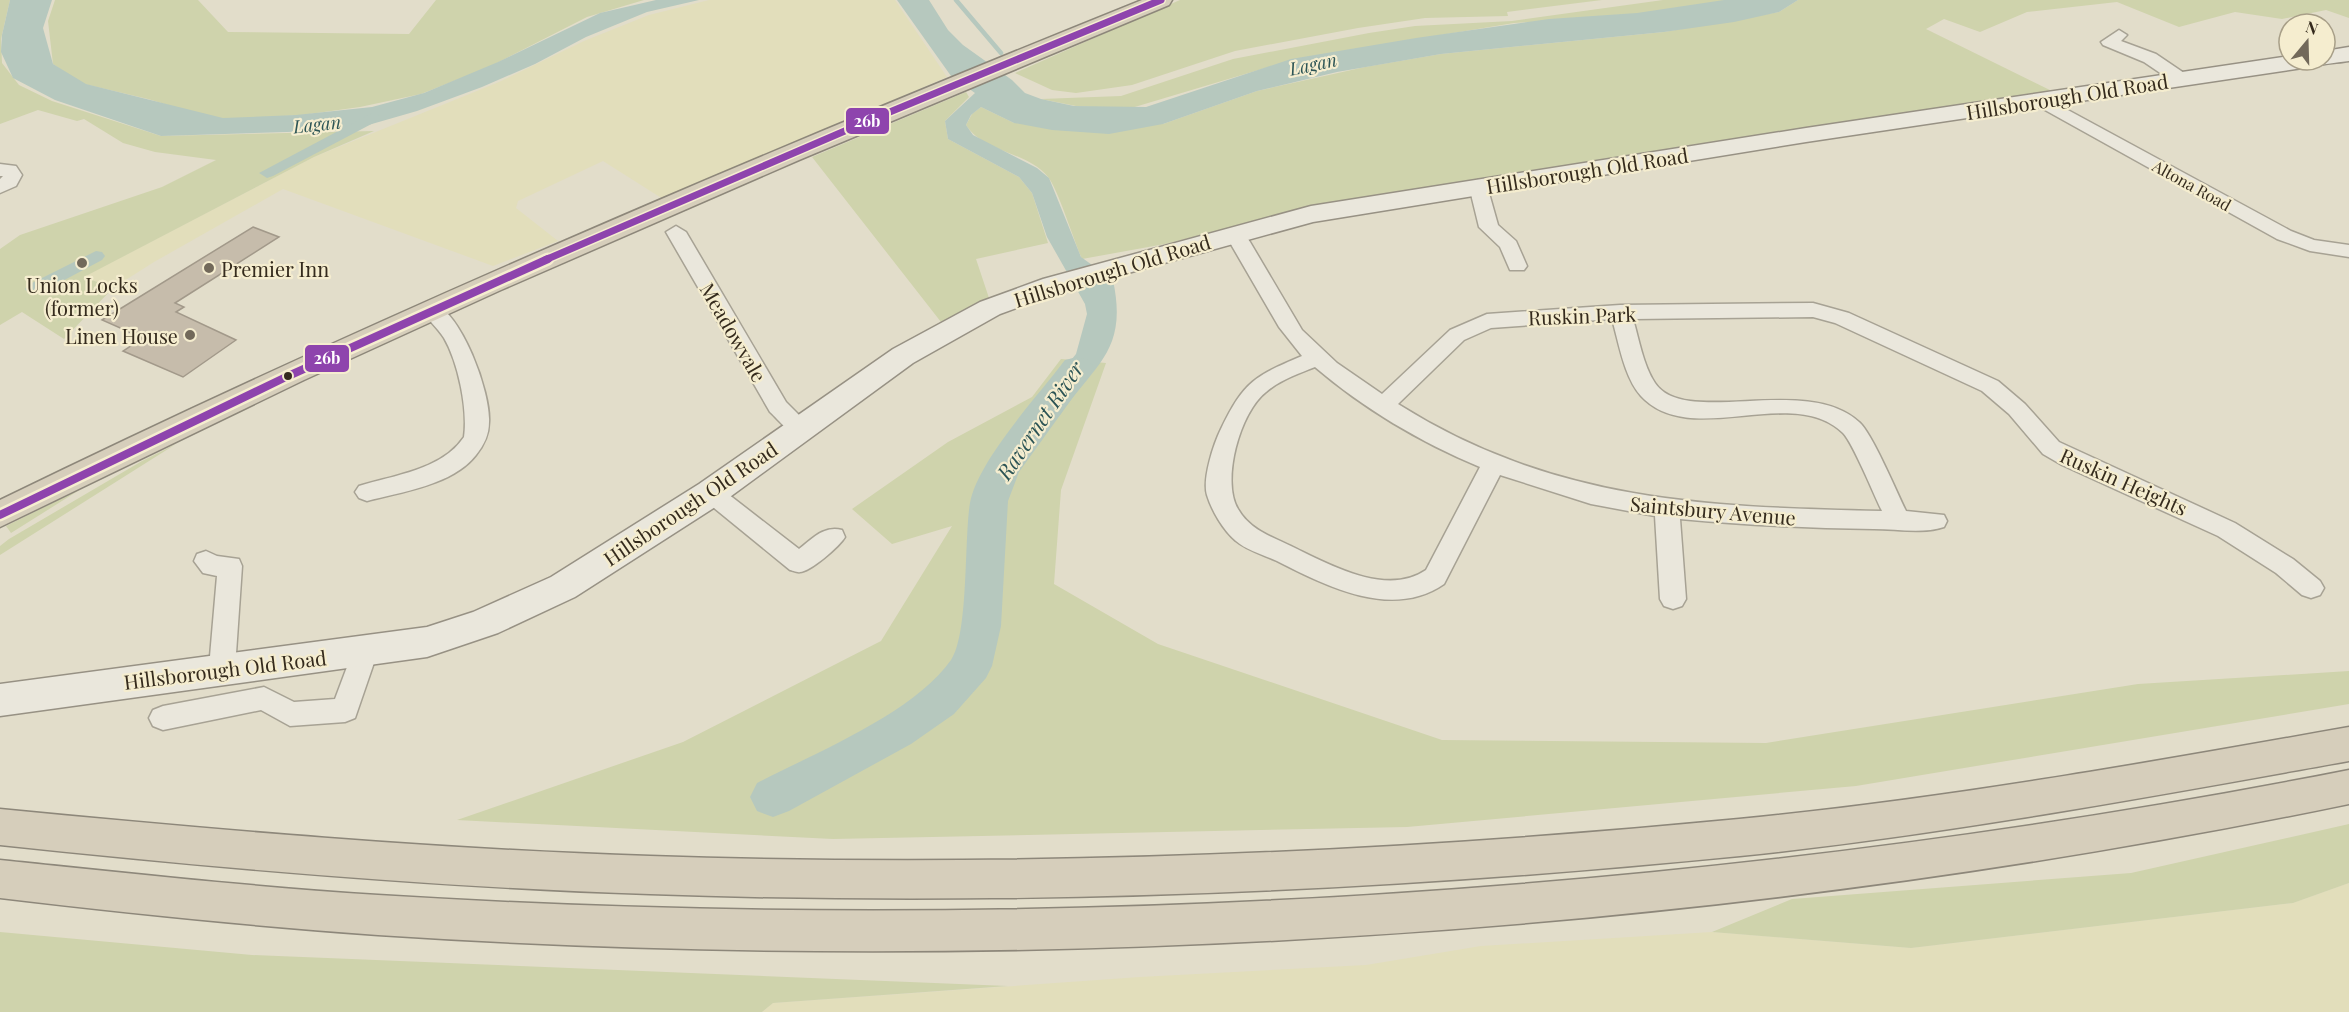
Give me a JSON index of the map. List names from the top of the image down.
{
  "streets": {
    "street": [
      "Hillsborough Old Road",
      "Altona Road",
      "Ruskin Park",
      "Meadowvale",
      "Ruskin Heights",
      "Saintsbury Avenue"
    ]
  },
  "crossings": [
    ["Hillsborough Old Road", "Altona Road"],
    ["Hillsborough Old Road", "Meadowvale"],
    ["Hillsborough Old Road", "Saintsbury Avenue"],
    ["Ruskin Park", "Ruskin Heights"],
    ["Ruskin Park", "Saintsbury Avenue"]
  ],
  "water": ["Lagan", "Ravernet River"],
  "places": ["Union Locks (former)", "Premier Inn", "Linen House"],
  "lines": ["transit line 26b"],
  "north": "top"
}
